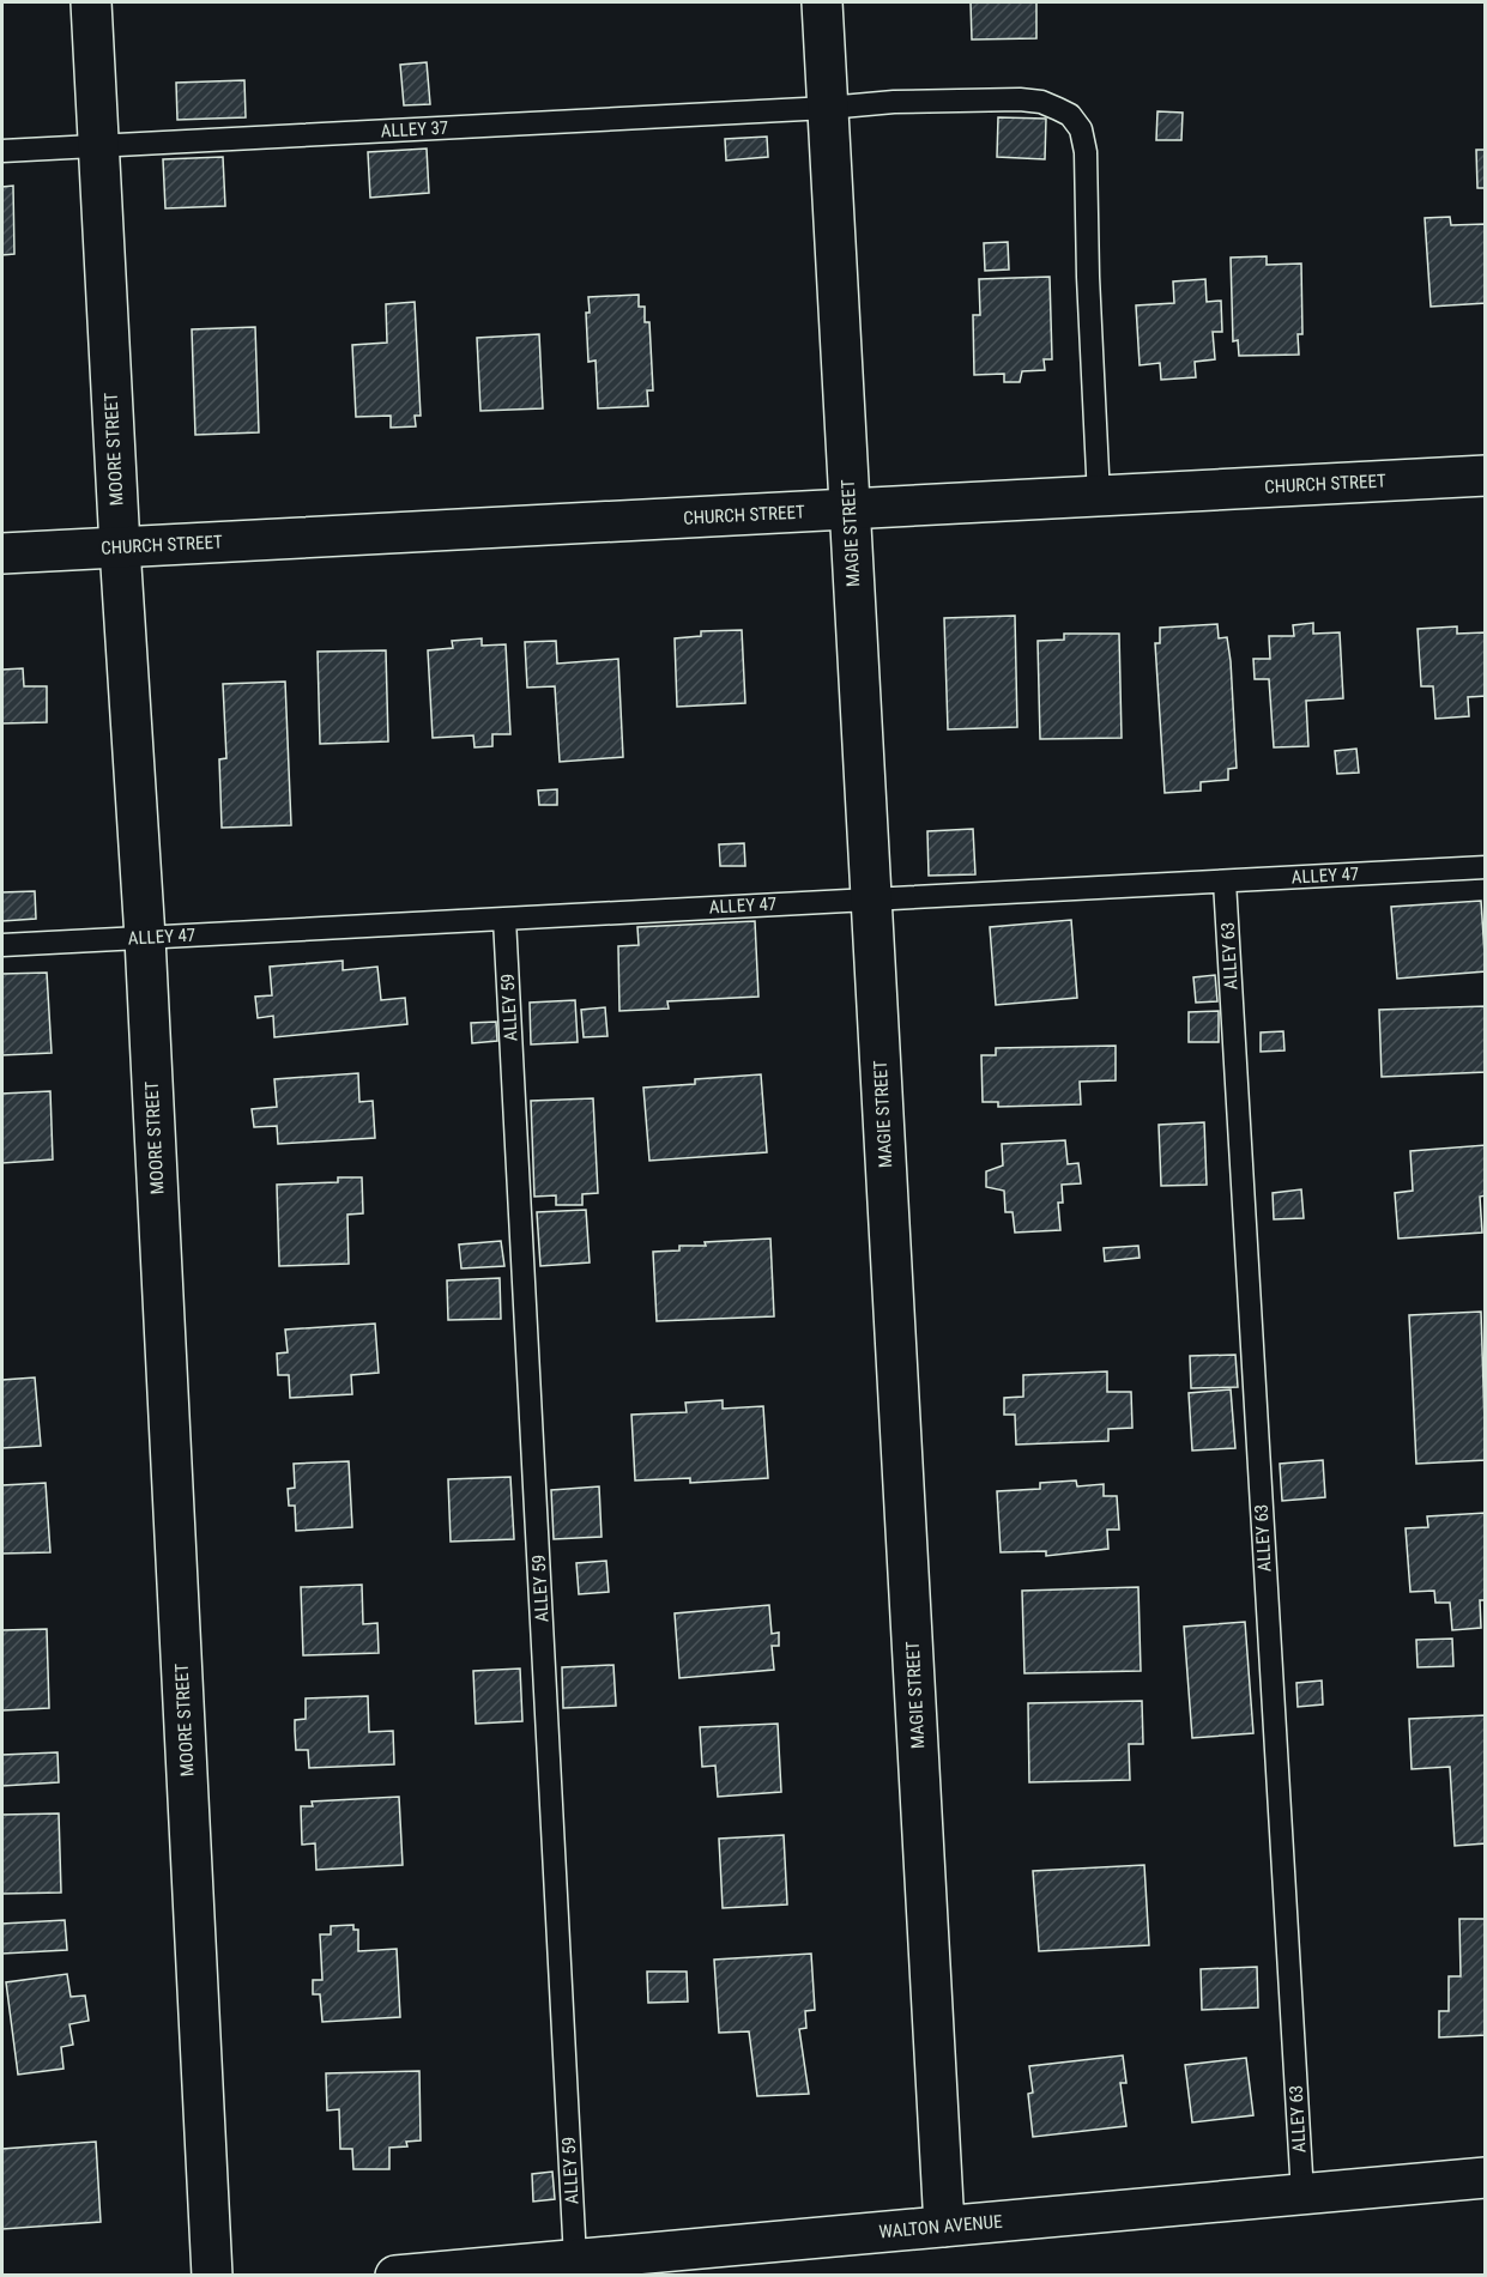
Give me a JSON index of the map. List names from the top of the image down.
{
  "streets": {
    "street": [
      "MOORE STREET",
      "CHURCH STREET",
      "MAGIE STREET",
      "WALTON AVENUE"
    ],
    "lane": [
      "ALLEY 37",
      "ALLEY 47",
      "ALLEY 63",
      "ALLEY 59"
    ]
  },
  "crossings": [
    ["ALLEY 37", "MOORE STREET"],
    ["ALLEY 37", "CHURCH STREET"],
    ["ALLEY 37", "MAGIE STREET"],
    ["MOORE STREET", "CHURCH STREET"],
    ["MOORE STREET", "ALLEY 47"],
    ["CHURCH STREET", "MAGIE STREET"],
    ["MAGIE STREET", "ALLEY 47"],
    ["MAGIE STREET", "WALTON AVENUE"],
    ["ALLEY 47", "ALLEY 63"],
    ["ALLEY 47", "ALLEY 59"],
    ["ALLEY 63", "WALTON AVENUE"],
    ["ALLEY 59", "WALTON AVENUE"]
  ]
}
